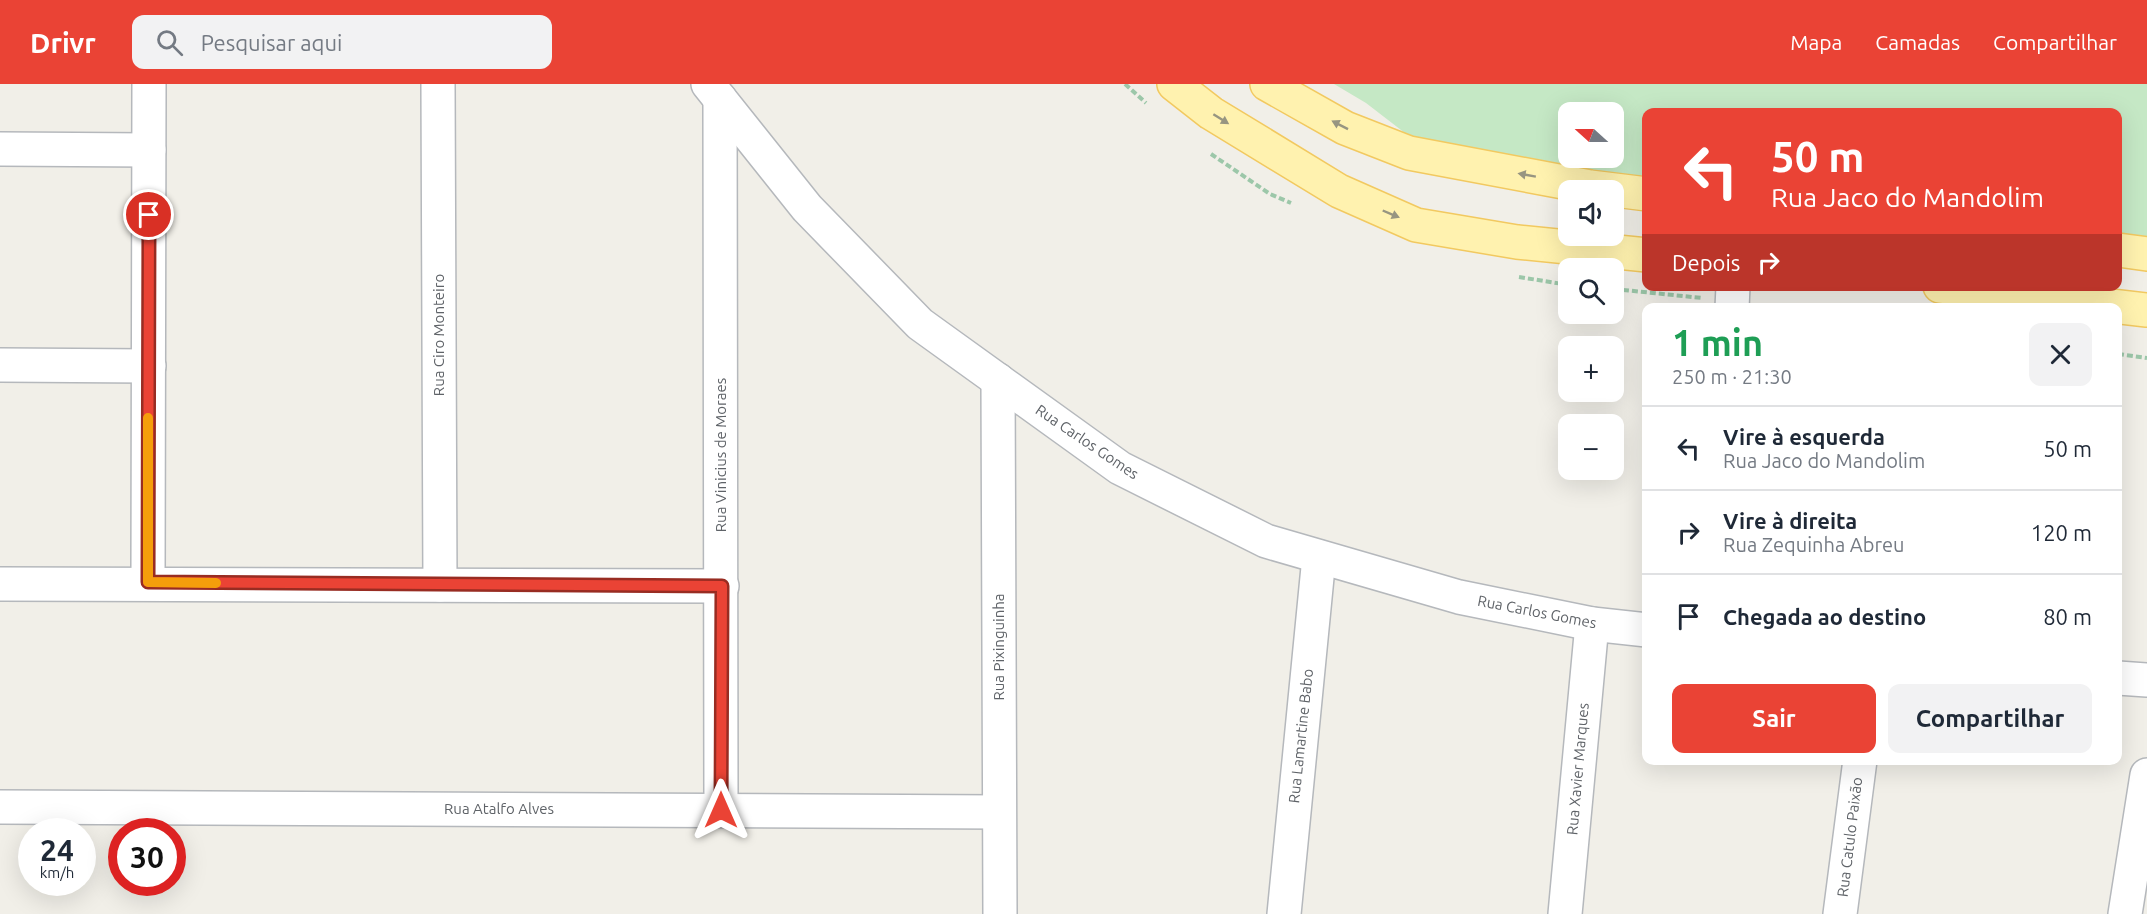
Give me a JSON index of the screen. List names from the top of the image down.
{
  "streets": {
    "street": [
      "Rua Ciro Monteiro",
      "Rua Carlos Gomes",
      "Rua Vinicius de Moraes",
      "Rua Pixinguinha",
      "Rua Lamartine Babo",
      "Rua Xavier Marques",
      "Rua Atalfo Alves",
      "Rua Catulo Paixão"
    ]
  },
  "crossings": [
    ["Rua Carlos Gomes", "Rua Vinicius de Moraes"],
    ["Rua Carlos Gomes", "Rua Pixinguinha"],
    ["Rua Carlos Gomes", "Rua Lamartine Babo"],
    ["Rua Carlos Gomes", "Rua Xavier Marques"],
    ["Rua Vinicius de Moraes", "Rua Atalfo Alves"],
    ["Rua Pixinguinha", "Rua Atalfo Alves"]
  ],
  "north": "left",
  "page": {
    "header": "Drivr",
    "search": "Pesquisar aqui",
    "nav": ["Mapa", "Camadas", "Compartilhar"],
    "map_buttons": ["+", "−"],
    "turn": ["50 m", "Rua Jaco do Mandolim"],
    "then": "Depois",
    "heading": ["1 min", "250 m · 21:30"],
    "list": [
      {
        "name": "Vire à esquerda",
        "note": "Rua Jaco do Mandolim",
        "value": "50 m"
      },
      {
        "name": "Vire à direita",
        "note": "Rua Zequinha Abreu",
        "value": "120 m"
      },
      {
        "name": "Chegada ao destino",
        "value": "80 m"
      }
    ],
    "buttons": ["Sair", "Compartilhar"],
    "speed": "24 km/h",
    "limit": "30"
  }
}
